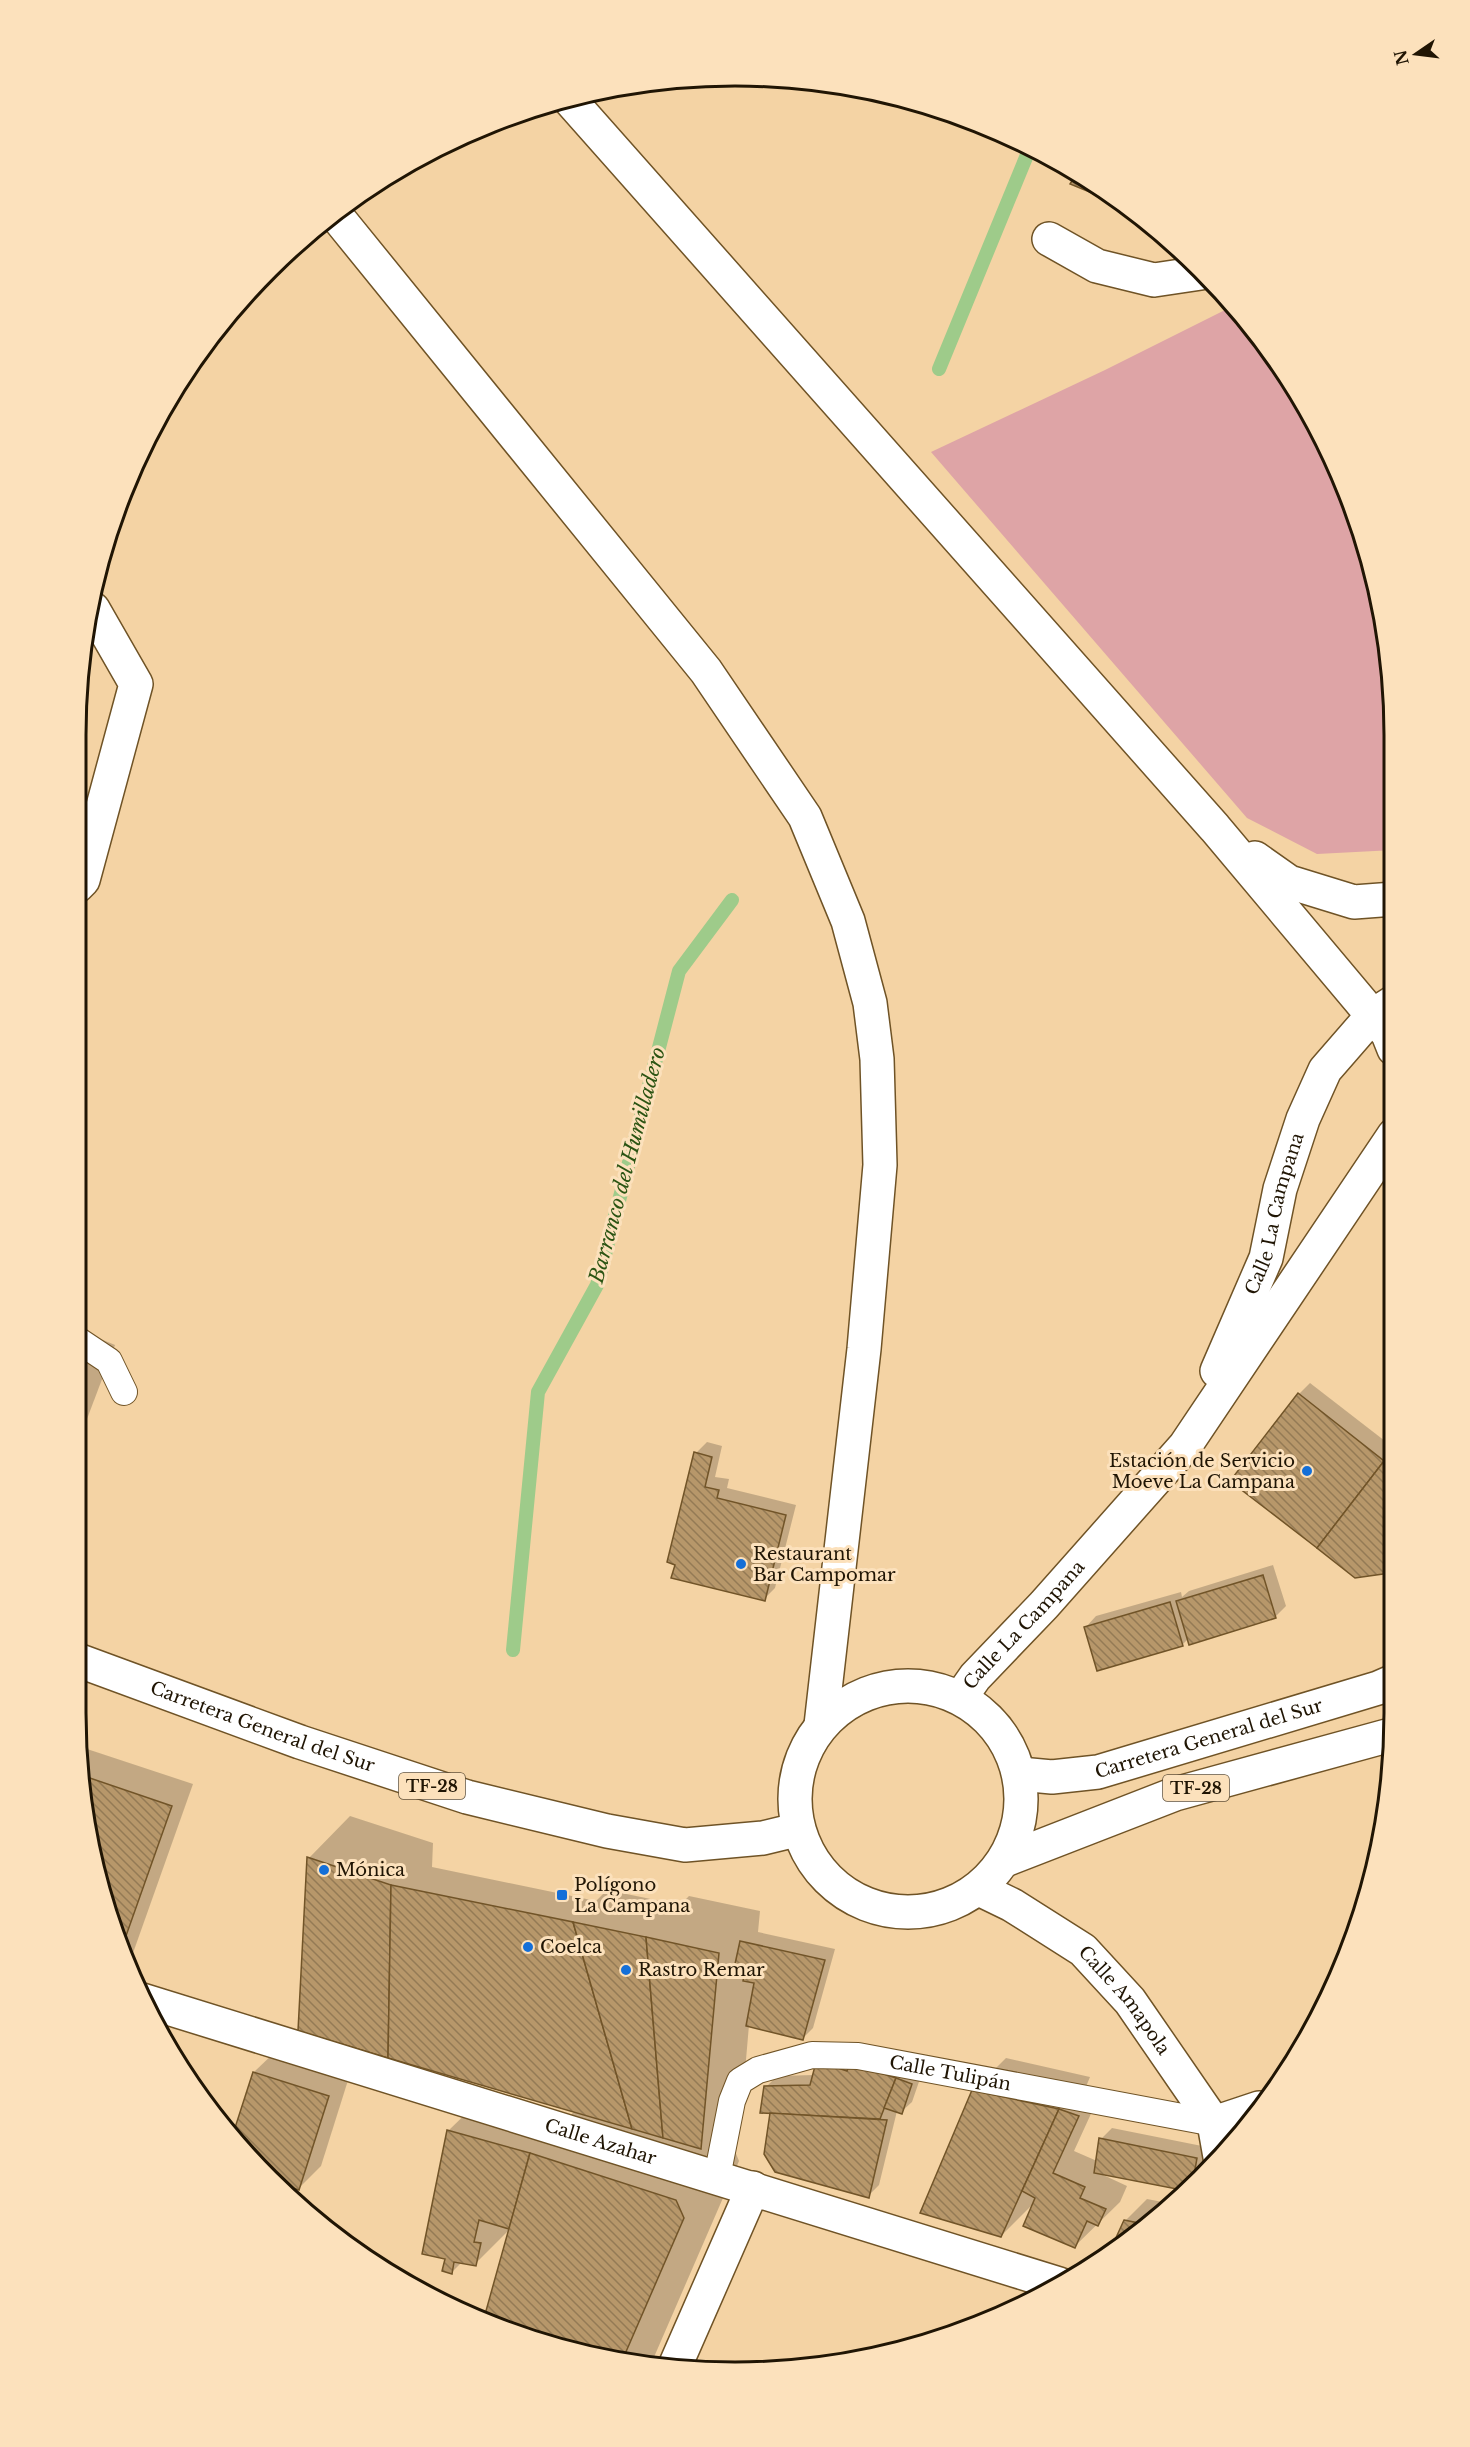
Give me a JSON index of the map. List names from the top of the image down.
{
  "streets": {
    "main road": [
      "Calle La Campana",
      "Carretera General del Sur",
      "TF-28",
      "Calle Amapola",
      "Calle Tulipán",
      "Calle Azahar"
    ]
  },
  "crossings": [
    ["Calle La Campana", "TF-28"],
    ["Carretera General del Sur", "TF-28"],
    ["TF-28", "Calle Amapola"],
    ["Calle Amapola", "Calle Tulipán"],
    ["Calle Tulipán", "Calle Azahar"]
  ],
  "water": ["Barranco del Humilladero"],
  "places": {
    "other": [
      "Estación de Servicio Moeve La Campana",
      "Restaurant Bar Campomar",
      "Mónica",
      "Coelca",
      "Rastro Remar"
    ],
    "transit": ["Polígono La Campana"]
  },
  "north": "left"
}
